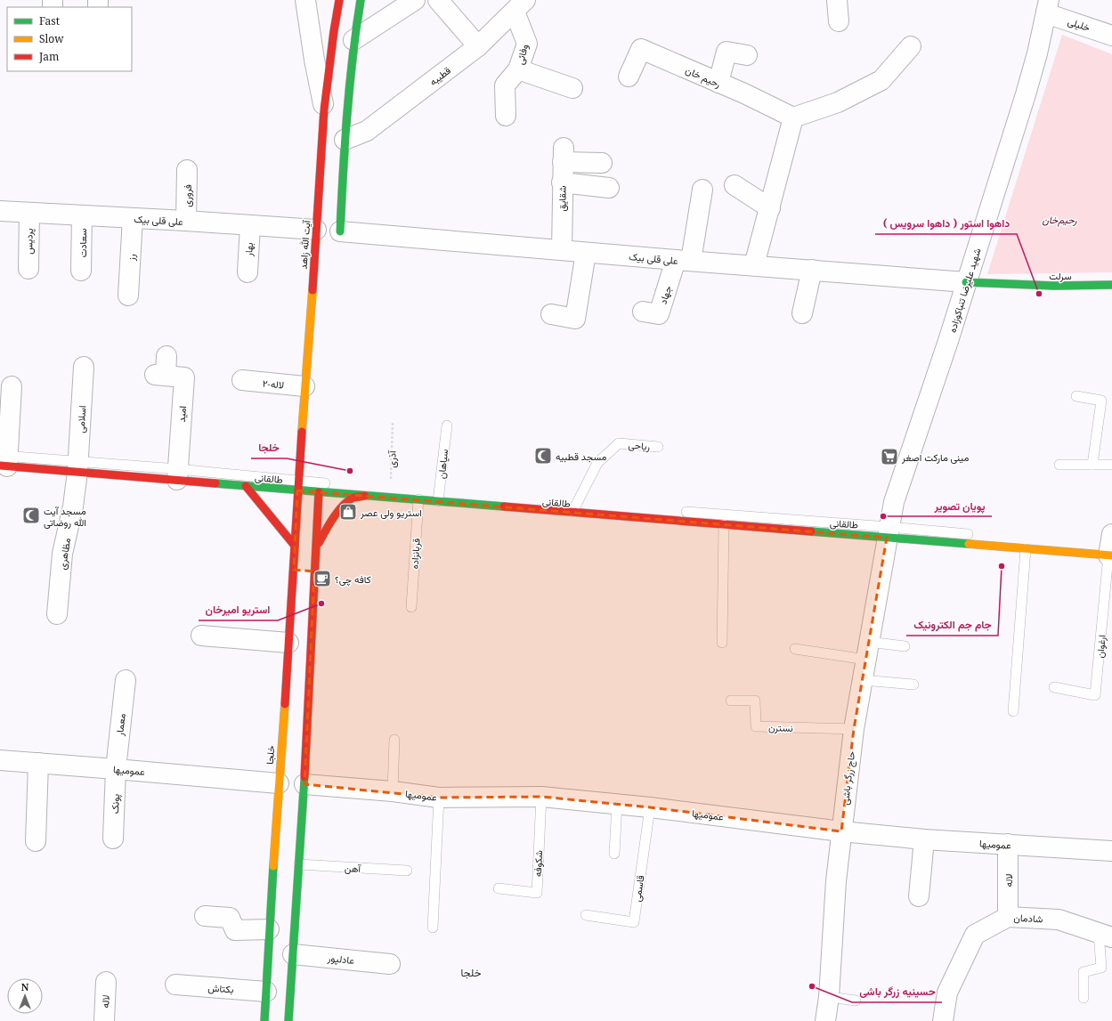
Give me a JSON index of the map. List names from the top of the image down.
{
  "streets": {
    "main road": [
      "آیت الله زاهد",
      "سرلت",
      "طالقانی",
      "خلجا"
    ],
    "street": [
      "خلیلی",
      "وفائی",
      "قطیبه",
      "رحیم خان",
      "فروری",
      "شقایق",
      "علی قلی بیک",
      "پردیس",
      "سعادت",
      "بهار",
      "رز",
      "شهید علیرضا تنباکوزاده",
      "جهاد",
      "۲-لاله",
      "امید",
      "اسلامی",
      "مظاهری",
      "معمار",
      "عمومیها",
      "حاج زرگر باشی",
      "پونک",
      "لاله",
      "شادمان",
      "عادلپور",
      "بکتاش"
    ],
    "lane": [
      "ریاحی",
      "سپاهان",
      "قربانزاده",
      "ارغوان",
      "نسترن",
      "شکوفه",
      "آهن",
      "قاسمی"
    ],
    "path": ["آذری"]
  },
  "crossings": [
    ["خلیلی", "شهید علیرضا تنباکوزاده"],
    ["وفائی", "قطیبه"],
    ["فروری", "علی قلی بیک"],
    ["شقایق", "علی قلی بیک"],
    ["علی قلی بیک", "پردیس"],
    ["علی قلی بیک", "سعادت"],
    ["علی قلی بیک", "آیت الله زاهد"],
    ["علی قلی بیک", "بهار"],
    ["علی قلی بیک", "رز"],
    ["علی قلی بیک", "سرلت"],
    ["علی قلی بیک", "شهید علیرضا تنباکوزاده"],
    ["علی قلی بیک", "جهاد"],
    ["آیت الله زاهد", "۲-لاله"],
    ["آیت الله زاهد", "طالقانی"],
    ["آیت الله زاهد", "خلجا"],
    ["سرلت", "شهید علیرضا تنباکوزاده"],
    ["شهید علیرضا تنباکوزاده", "طالقانی"],
    ["شهید علیرضا تنباکوزاده", "حاج زرگر باشی"],
    ["امید", "طالقانی"],
    ["اسلامی", "طالقانی"],
    ["اسلامی", "مظاهری"],
    ["ریاحی", "طالقانی"],
    ["آذری", "طالقانی"],
    ["سپاهان", "طالقانی"],
    ["طالقانی", "مظاهری"],
    ["طالقانی", "قربانزاده"],
    ["طالقانی", "ارغوان"],
    ["طالقانی", "خلجا"],
    ["طالقانی", "حاج زرگر باشی"],
    ["معمار", "عمومیها"],
    ["معمار", "پونک"],
    ["نسترن", "حاج زرگر باشی"],
    ["خلجا", "عمومیها"],
    ["خلجا", "آهن"],
    ["خلجا", "عادلپور"],
    ["خلجا", "بکتاش"],
    ["عمومیها", "حاج زرگر باشی"],
    ["عمومیها", "پونک"],
    ["عمومیها", "شکوفه"],
    ["عمومیها", "لاله"],
    ["عمومیها", "قاسمی"],
    ["لاله", "شادمان"]
  ],
  "districts": ["خلجا"],
  "parks": ["رحیم‌خان"],
  "places": {
    "other": [
      "داهوا استور ( داهوا سرویس )",
      "خلجا",
      "پویان تصویر",
      "جام جم الکترونیک",
      "استریو امیرخان",
      "حسینیه زرگر باشی"
    ],
    "mosque": ["مسجد قطبیه", "مسجد آیت الله روضاتی"],
    "supermarket": ["مینی مارکت اصغر"],
    "shop": ["استریو ولی عصر"],
    "cafe": ["کافه چی؟"]
  },
  "legend": ["Fast", "Slow", "Jam"],
  "north": "top"
}
